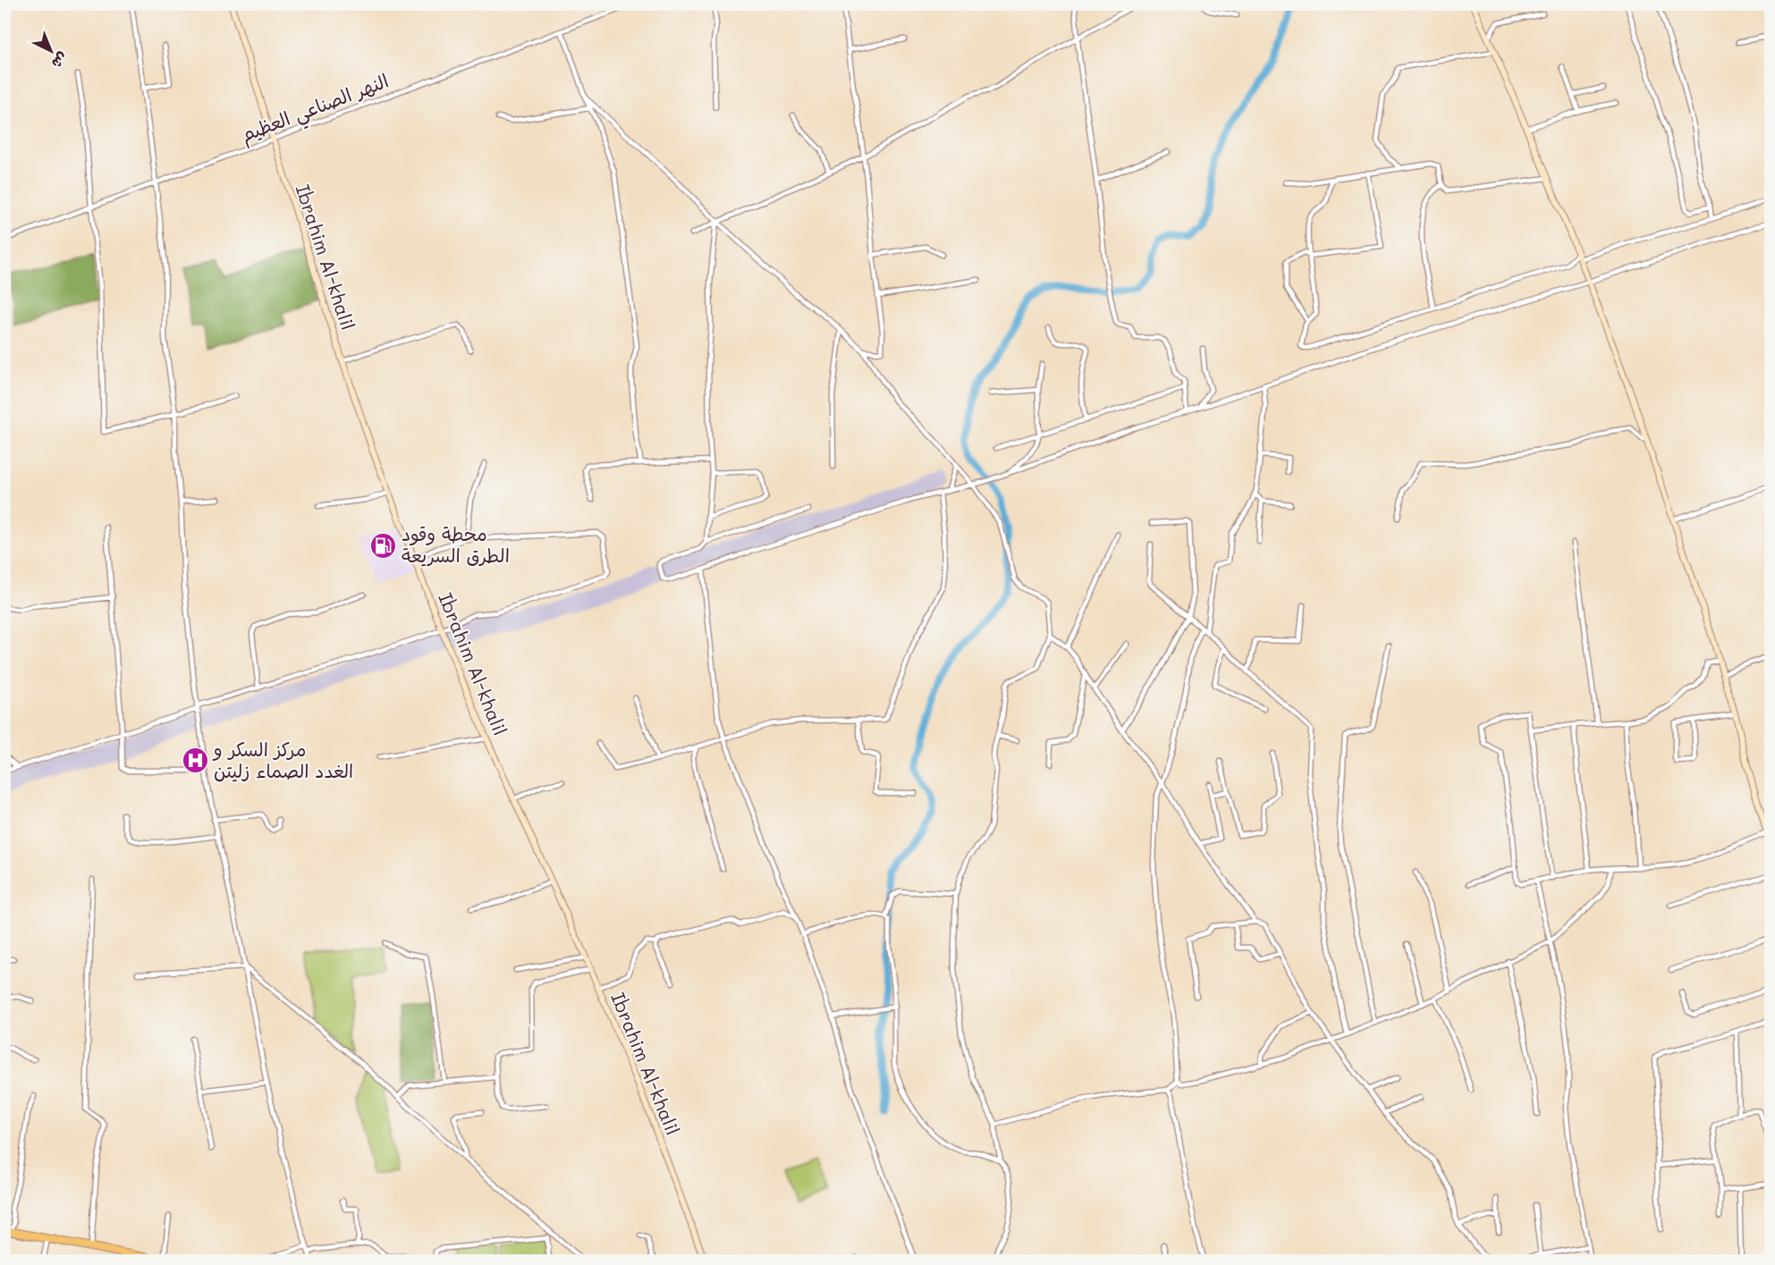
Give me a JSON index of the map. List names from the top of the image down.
{
  "streets": {
    "street": ["النهر الصناعي العظيم", "Ibrahim Al-khalil"]
  },
  "crossings": [
    ["النهر الصناعي العظيم", "Ibrahim Al-khalil"]
  ],
  "places": {
    "fuel station": ["محطة وقود الطرق السريعة"],
    "hospital": ["مركز السكر و الغدد الصماء زليتن"]
  },
  "north": "bottom right"
}
